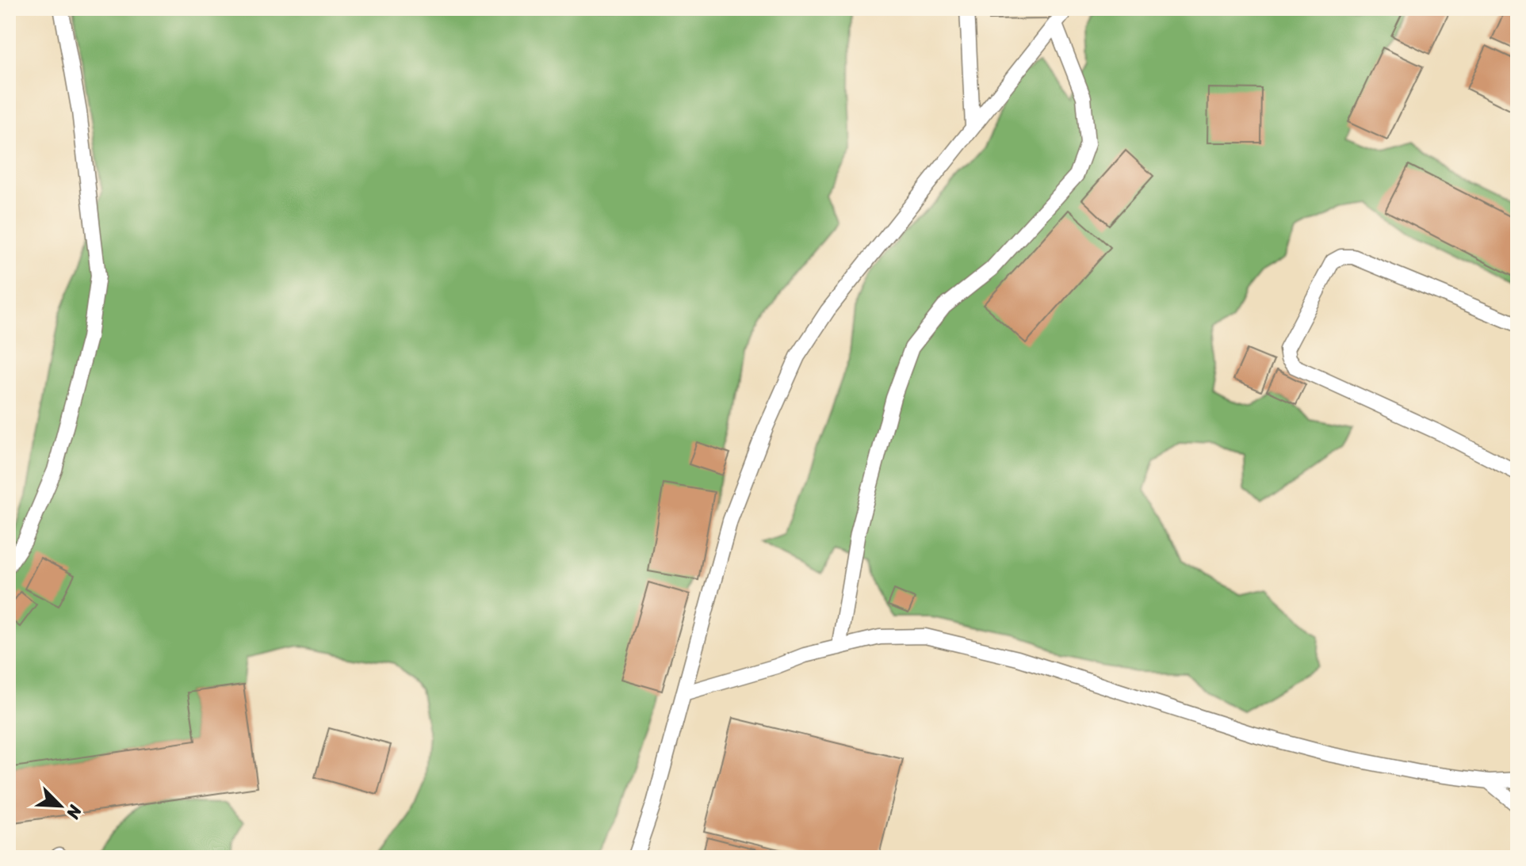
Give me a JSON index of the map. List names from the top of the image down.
{
  "north": "bottom right"
}
